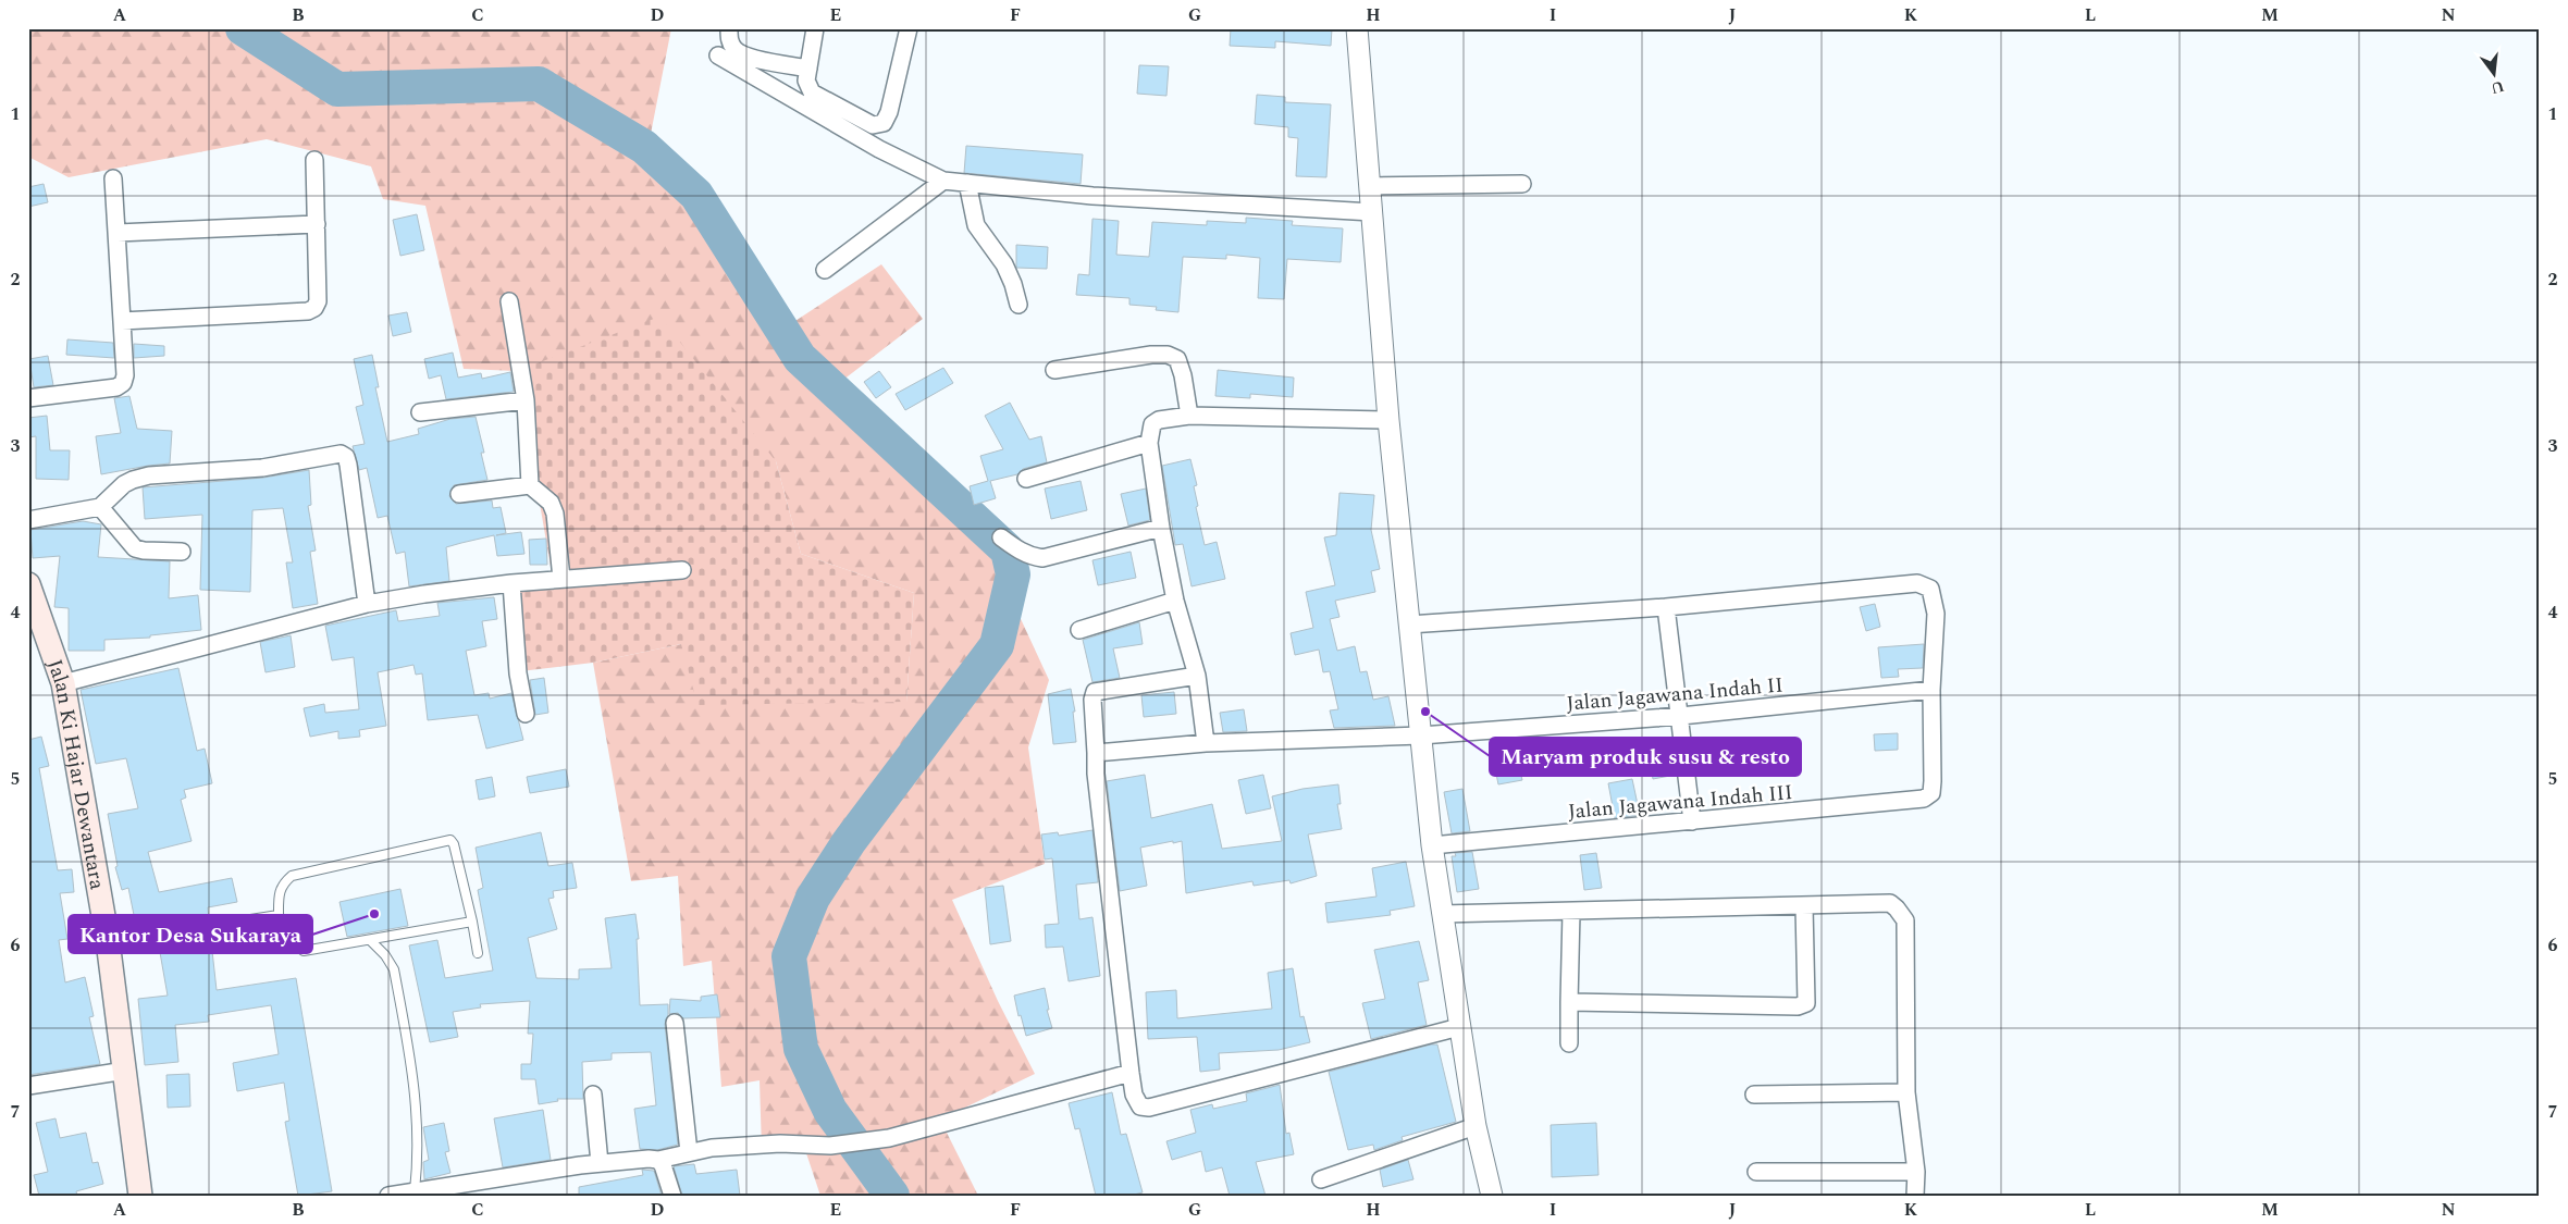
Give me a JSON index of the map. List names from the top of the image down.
{
  "streets": {
    "main road": ["Jalan Ki Hajar Dewantara"],
    "street": ["Jalan Jagawana Indah II", "Jalan Jagawana Indah III"]
  },
  "crossings": [
    ["Jalan Jagawana Indah II", "Jalan Jagawana Indah III"]
  ],
  "places": ["Maryam produk susu & resto", "Kantor Desa Sukaraya"],
  "north": "bottom",
  "grid": {
    "columns": [
      "A",
      "B",
      "C",
      "D",
      "E",
      "F",
      "G",
      "H",
      "I",
      "J",
      "K",
      "L",
      "M",
      "N"
    ],
    "rows": [
      "1",
      "2",
      "3",
      "4",
      "5",
      "6",
      "7"
    ]
  }
}
